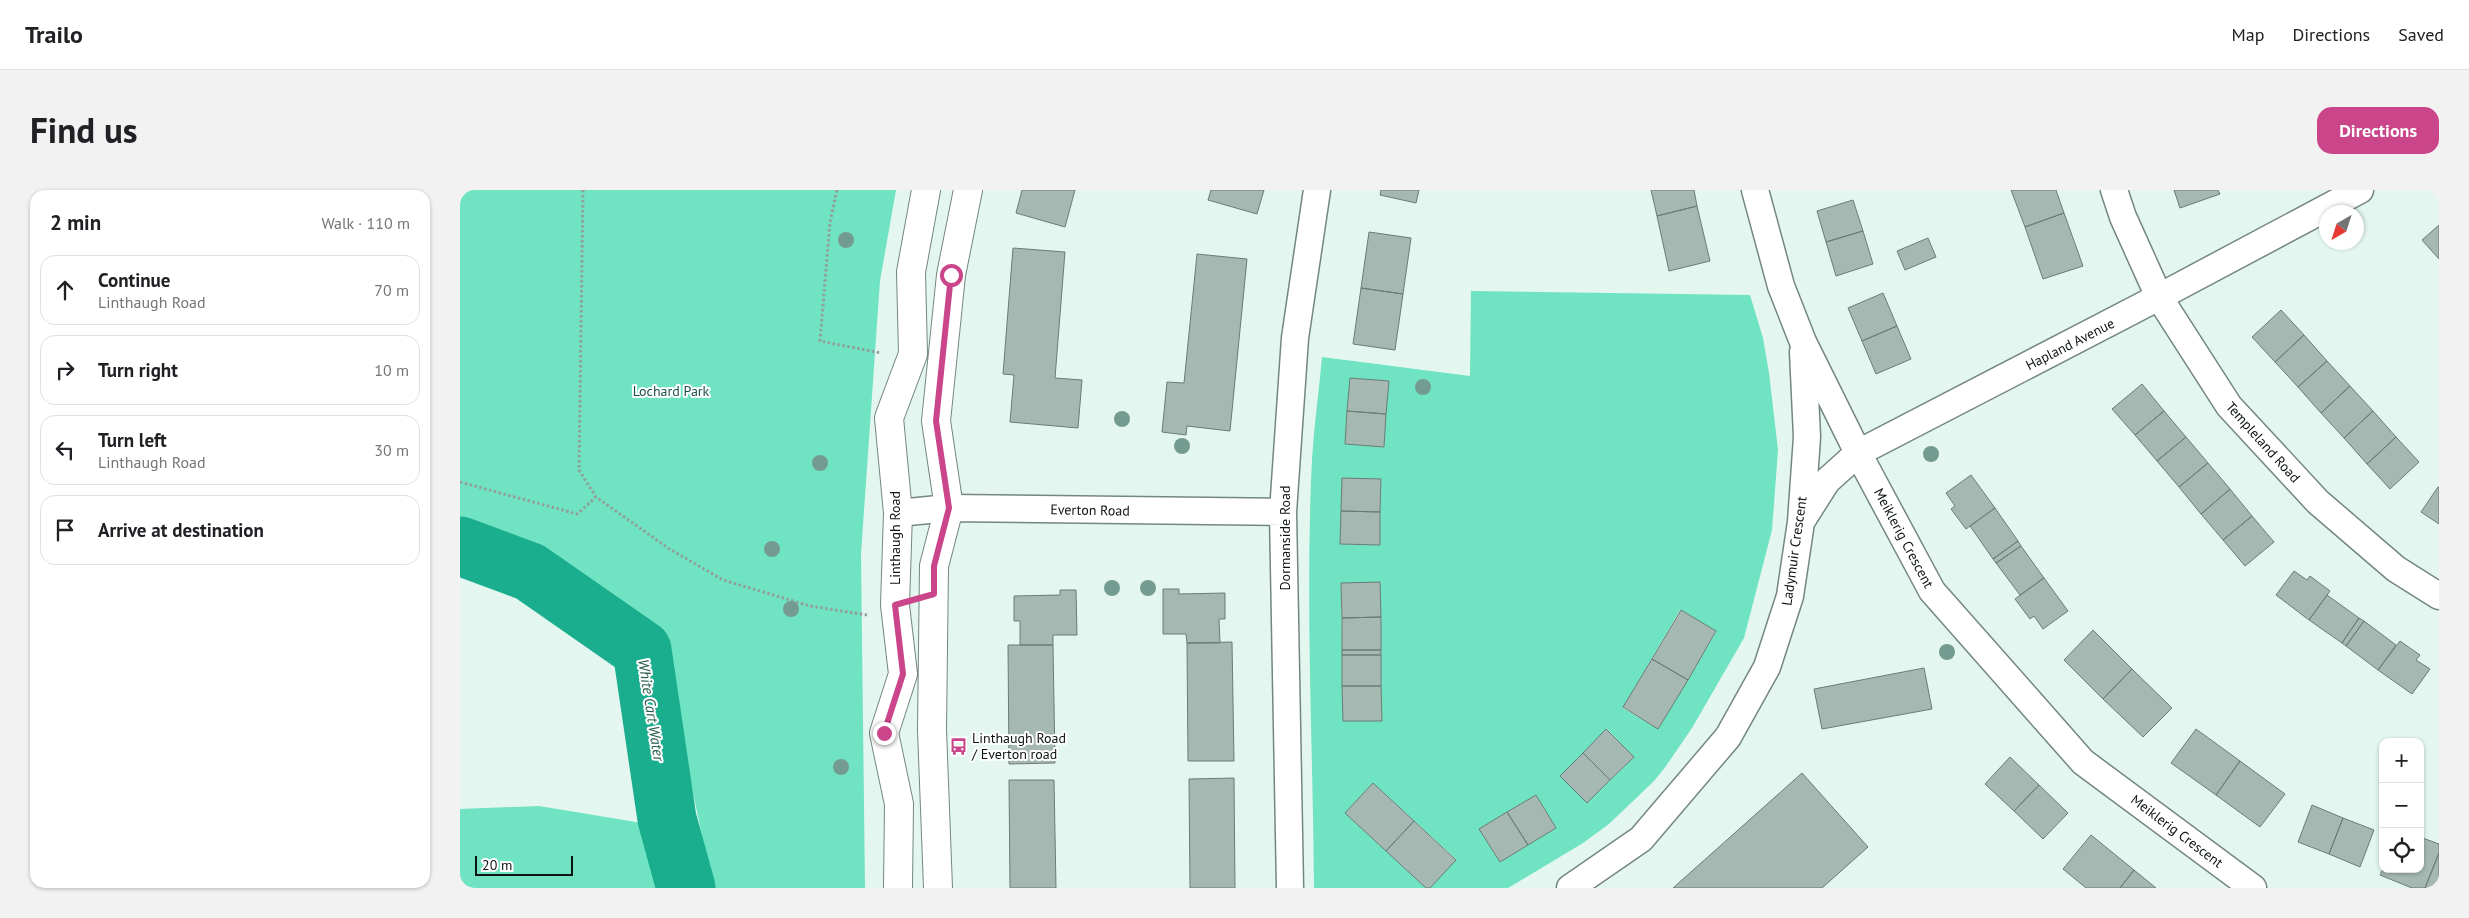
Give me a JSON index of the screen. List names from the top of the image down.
{
  "streets": {
    "street": [
      "Hapland Avenue",
      "Templeland Road",
      "Everton Road",
      "Linthaugh Road",
      "Dormanside Road",
      "Meiklerig Crescent",
      "Ladymuir Crescent"
    ]
  },
  "crossings": [
    ["Hapland Avenue", "Templeland Road"],
    ["Hapland Avenue", "Meiklerig Crescent"],
    ["Hapland Avenue", "Ladymuir Crescent"],
    ["Everton Road", "Linthaugh Road"],
    ["Everton Road", "Dormanside Road"],
    ["Meiklerig Crescent", "Ladymuir Crescent"]
  ],
  "water": ["White Cart Water"],
  "parks": ["Lochard Park"],
  "places": {
    "bus stop": ["Linthaugh Road / Everton road"]
  },
  "scale_bar": "20 m",
  "north": "bottom left",
  "page": {
    "header": "Trailo",
    "nav": ["Map", "Directions", "Saved"],
    "title": "Find us",
    "buttons": "Directions",
    "heading": ["2 min", "Walk · 110 m"],
    "list": [
      ["Continue", "Linthaugh Road", "70 m"],
      ["Turn right", "10 m"],
      ["Turn left", "Linthaugh Road", "30 m"],
      "Arrive at destination"
    ],
    "map_buttons": ["+", "−"],
    "scale": "20 m"
  }
}
